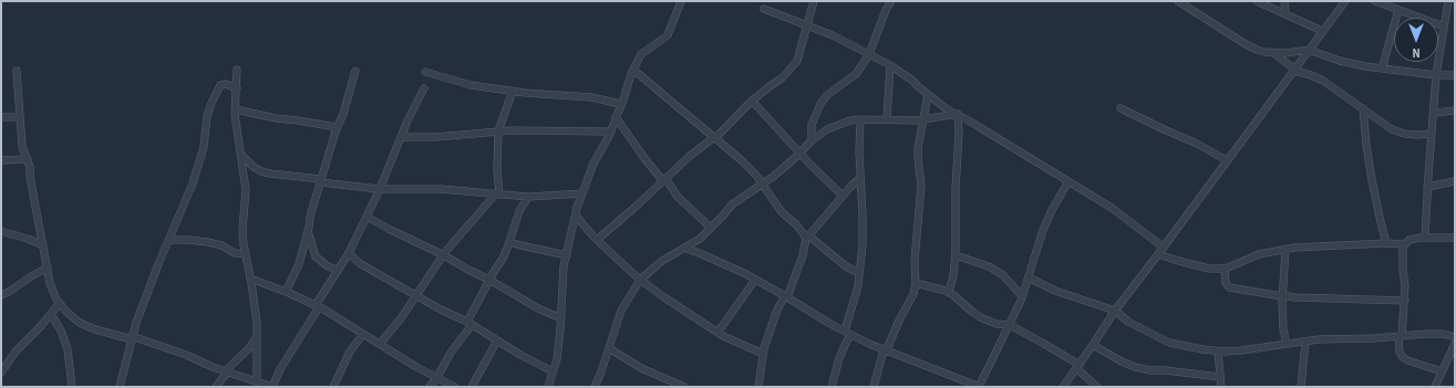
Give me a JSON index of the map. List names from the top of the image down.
{
  "north": "bottom"
}
